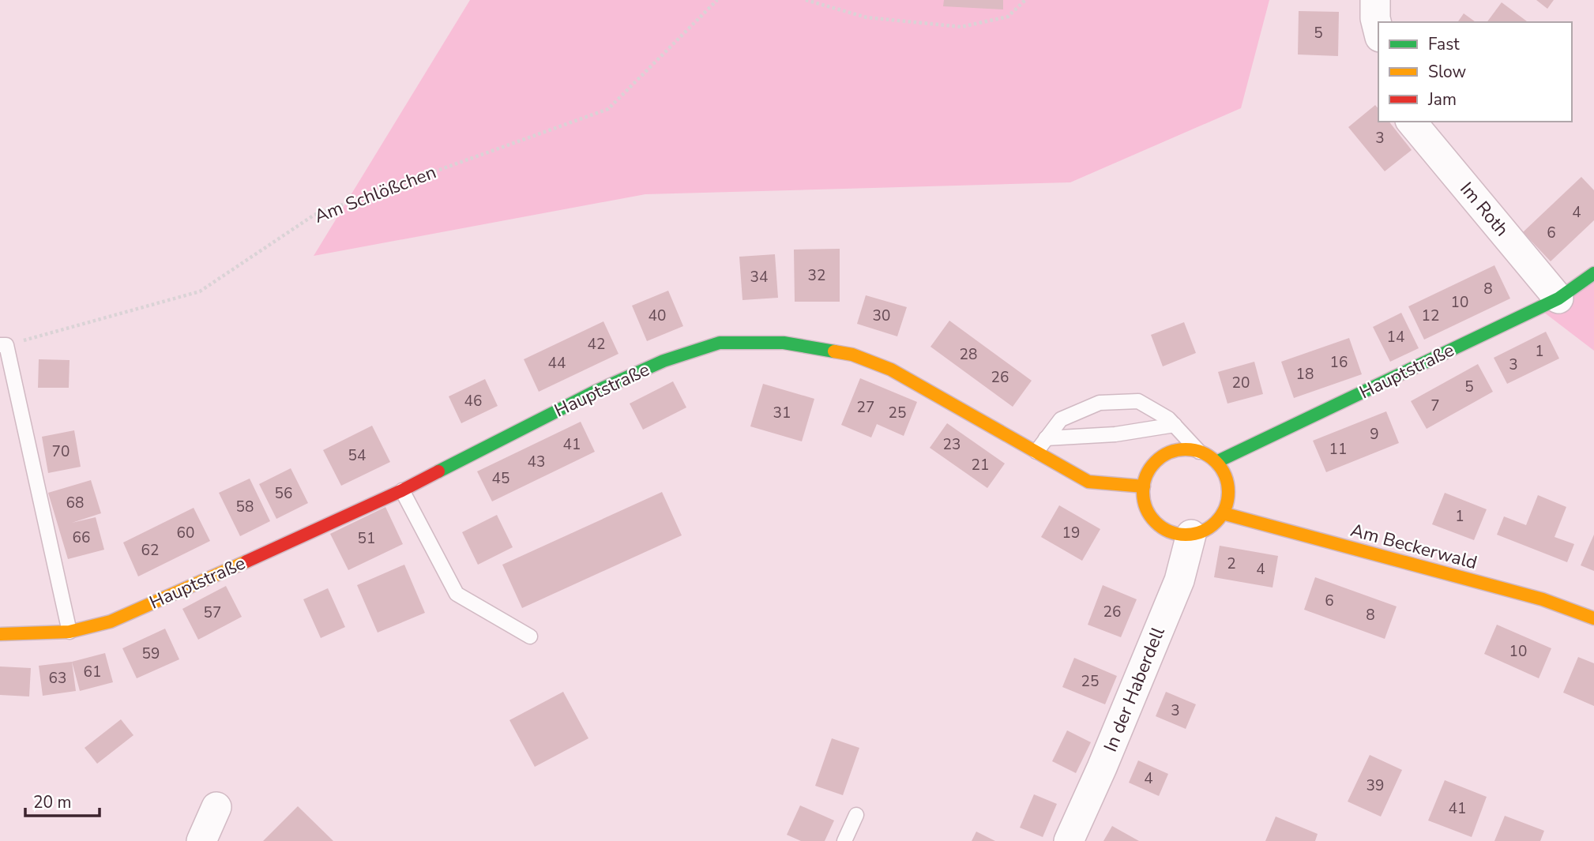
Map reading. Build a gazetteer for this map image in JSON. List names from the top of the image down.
{
  "streets": {
    "street": [
      "Im Roth",
      "Hauptstraße",
      "Am Beckerwald",
      "In der Haberdell"
    ],
    "path": ["Am Schlößchen"]
  },
  "crossings": [
    ["Im Roth", "Hauptstraße"],
    ["Hauptstraße", "Am Beckerwald"],
    ["Hauptstraße", "In der Haberdell"],
    ["Am Beckerwald", "In der Haberdell"]
  ],
  "house_numbers": [
    "5",
    "3",
    "4",
    "6",
    "32",
    "34",
    "8",
    "10",
    "40",
    "30",
    "12",
    "14",
    "42",
    "1",
    "28",
    "16",
    "44",
    "3",
    "18",
    "26",
    "20",
    "5",
    "46",
    "7",
    "27",
    "31",
    "25",
    "9",
    "41",
    "23",
    "11",
    "70",
    "54",
    "43",
    "21",
    "45",
    "56",
    "68",
    "58",
    "1",
    "60",
    "19",
    "66",
    "51",
    "62",
    "2",
    "4",
    "6",
    "26",
    "57",
    "8",
    "10",
    "59",
    "61",
    "63",
    "25",
    "3",
    "4",
    "39",
    "41"
  ],
  "legend": ["Fast", "Slow", "Jam"],
  "scale_bar": "20 m"
}
